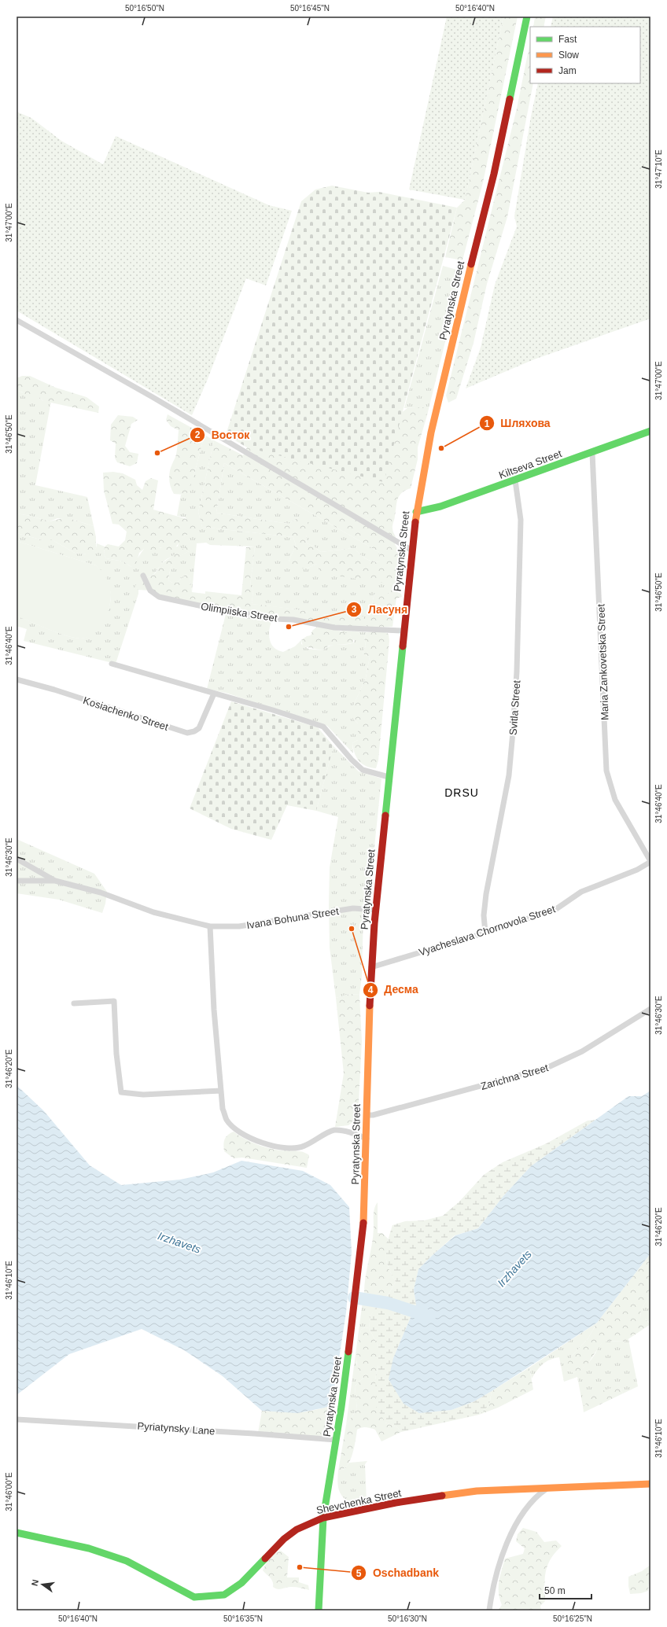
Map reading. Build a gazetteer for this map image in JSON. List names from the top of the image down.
{
  "streets": {
    "street": [
      "Pyratynska Street",
      "Kiltseva Street",
      "Olimpiiska Street",
      "Maria Zankovetska Street",
      "Svitla Street",
      "Kosiachenko Street",
      "Ivana Bohuna Street",
      "Vyacheslava Chornovola Street",
      "Zarichna Street",
      "Pyriatynsky Lane",
      "Shevchenka Street"
    ]
  },
  "crossings": [
    ["Pyratynska Street", "Kiltseva Street"],
    ["Pyratynska Street", "Olimpiiska Street"],
    ["Pyratynska Street", "Ivana Bohuna Street"],
    ["Pyratynska Street", "Vyacheslava Chornovola Street"],
    ["Pyratynska Street", "Zarichna Street"],
    ["Pyratynska Street", "Pyriatynsky Lane"],
    ["Pyratynska Street", "Shevchenka Street"],
    ["Kiltseva Street", "Maria Zankovetska Street"],
    ["Kiltseva Street", "Svitla Street"],
    ["Maria Zankovetska Street", "Vyacheslava Chornovola Street"],
    ["Svitla Street", "Vyacheslava Chornovola Street"]
  ],
  "districts": ["DRSU"],
  "water": ["Irzhavets"],
  "places": [
    "Шляхова",
    "Восток",
    "Ласуня",
    "Десма",
    "Oschadbank"
  ],
  "legend": ["Fast", "Slow", "Jam"],
  "scale_bar": "50 m",
  "north": "left",
  "coordinates": [
    "50°16'50\"N",
    "50°16'45\"N",
    "50°16'40\"N",
    "31°47'10\"E",
    "31°47'00\"E",
    "31°46'50\"E",
    "31°46'40\"E",
    "31°46'30\"E",
    "31°46'20\"E",
    "31°46'10\"E",
    "31°46'00\"E",
    "50°16'35\"N",
    "50°16'30\"N",
    "50°16'25\"N"
  ]
}
